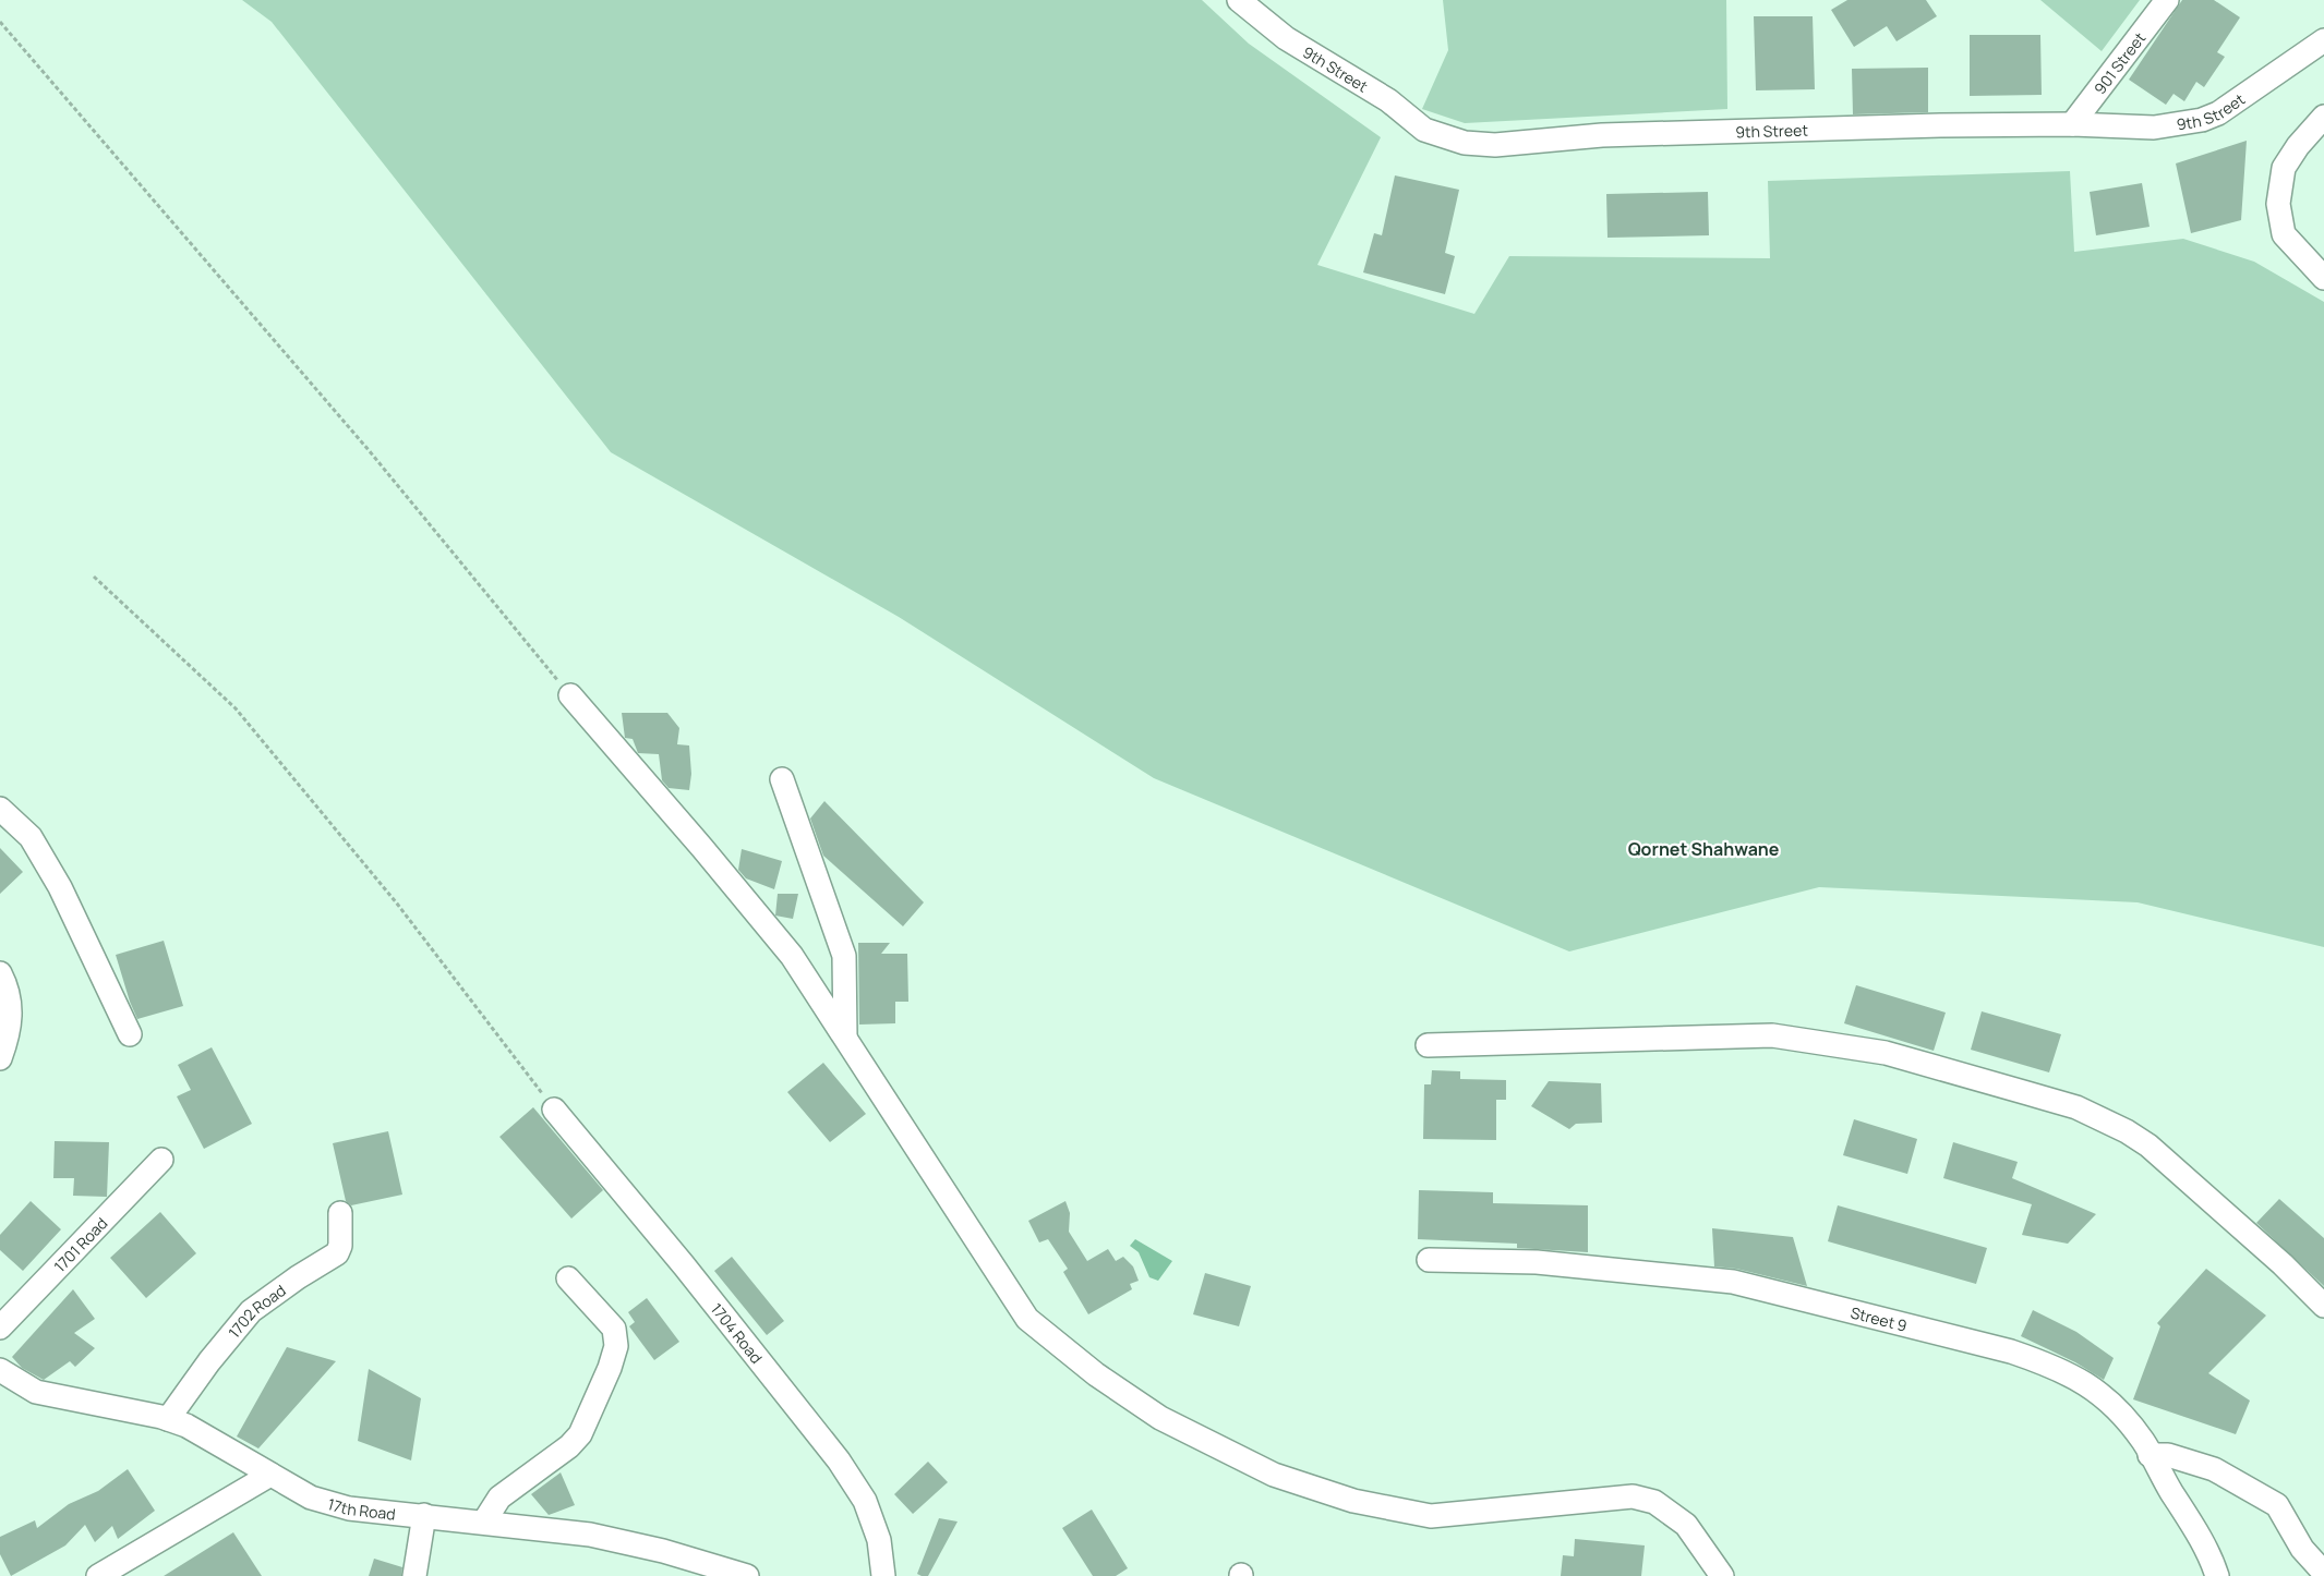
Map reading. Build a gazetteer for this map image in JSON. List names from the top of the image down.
{
  "streets": {
    "street": [
      "901 Street",
      "9th Street",
      "1701 Road",
      "1702 Road",
      "Street 9",
      "1704 Road",
      "17th Road"
    ]
  },
  "crossings": [
    ["901 Street", "9th Street"],
    ["1702 Road", "17th Road"]
  ],
  "districts": ["Qornet Shahwane"]
}
